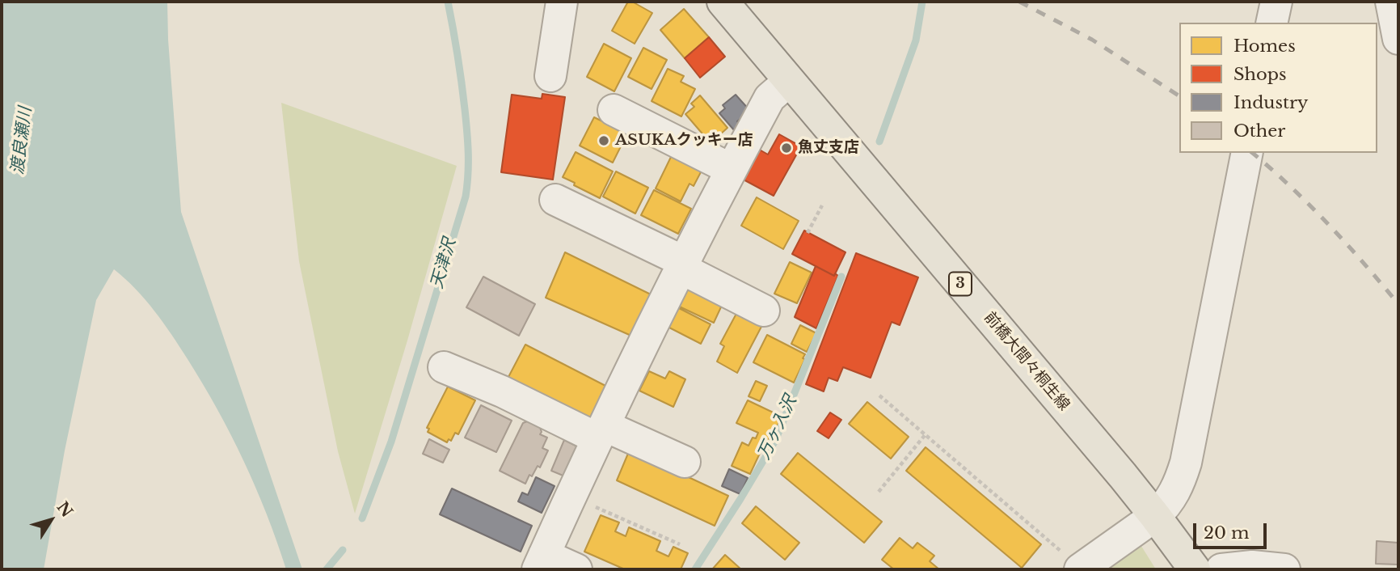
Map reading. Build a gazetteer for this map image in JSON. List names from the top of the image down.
{
  "streets": {
    "main road": ["3", "前橋大間々桐生線"]
  },
  "water": ["渡良瀬川", "天津沢", "万ヶ入沢"],
  "places": ["ASUKAクッキー店", "魚丈支店"],
  "legend": [
    "Homes",
    "Shops",
    "Industry",
    "Other"
  ],
  "scale_bar": "20 m",
  "north": "top right"
}
